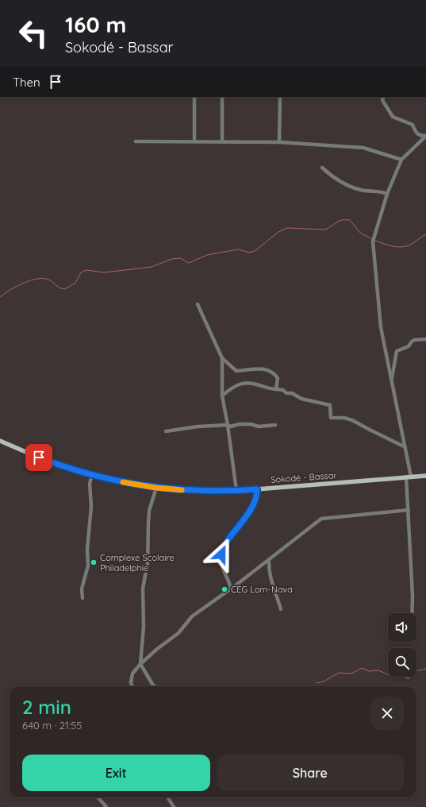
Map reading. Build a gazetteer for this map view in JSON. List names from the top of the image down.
{
  "streets": {
    "main road": ["Sokodé - Bassar"]
  },
  "places": ["Complexe Scolaire Philadelphie", "CEG Lom-Nava"],
  "page": {
    "turn": ["160 m", "Sokodé - Bassar"],
    "then": "Then",
    "heading": ["2 min", "640 m · 21:55"],
    "buttons": ["Exit", "Share"]
  }
}
